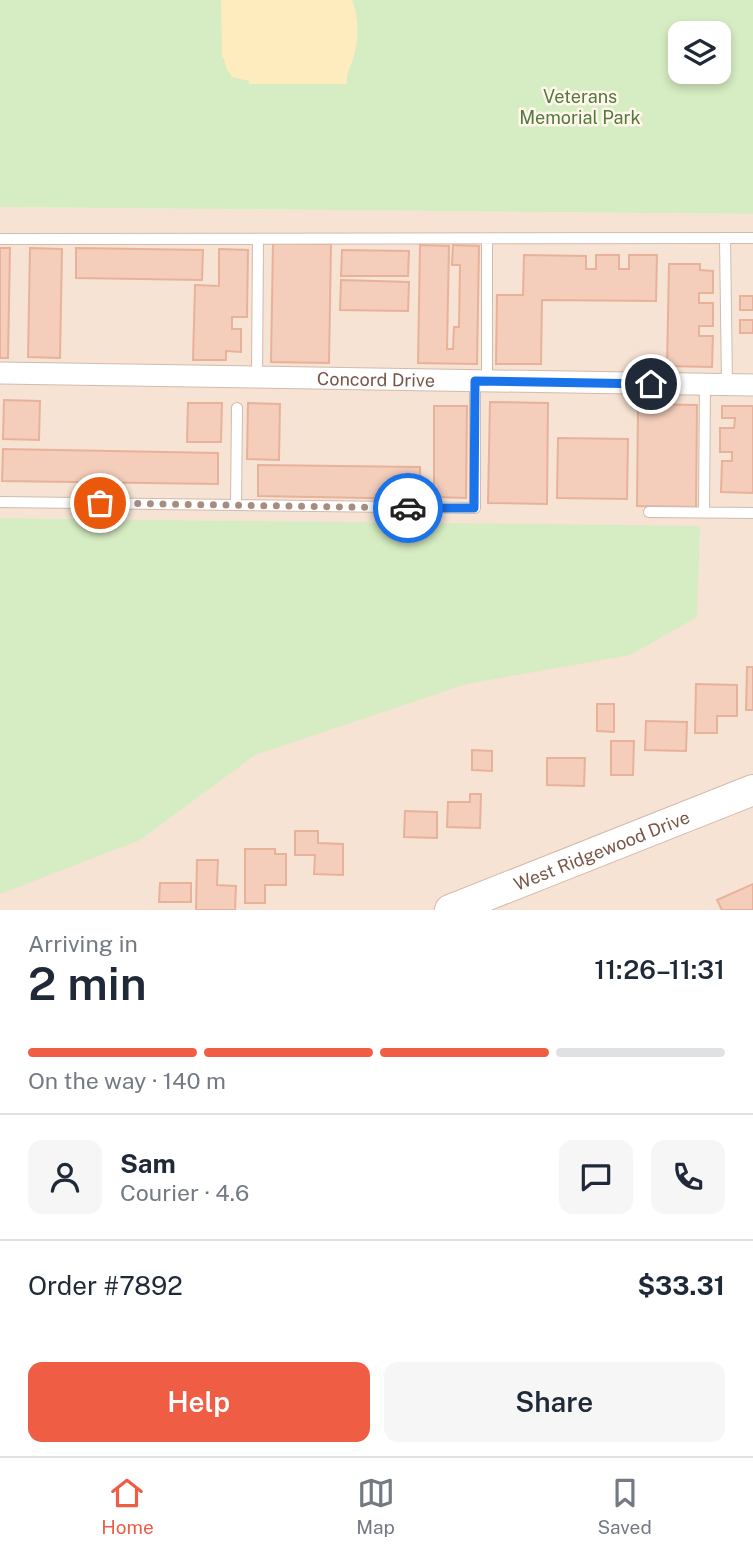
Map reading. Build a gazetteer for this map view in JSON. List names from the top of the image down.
{
  "streets": {
    "main road": ["West Ridgewood Drive"],
    "street": ["Concord Drive"]
  },
  "parks": ["Veterans Memorial Park"],
  "page": {
    "heading": ["2 min", "Arriving in", "11:26–11:31"],
    "panel": [
      "Sam",
      "Courier · 4.6",
      "Order #7892",
      "$33.31"
    ],
    "bar": "On the way · 140 m",
    "buttons": ["Help", "Share"],
    "tabs": ["Home", "Map", "Saved"]
  }
}
